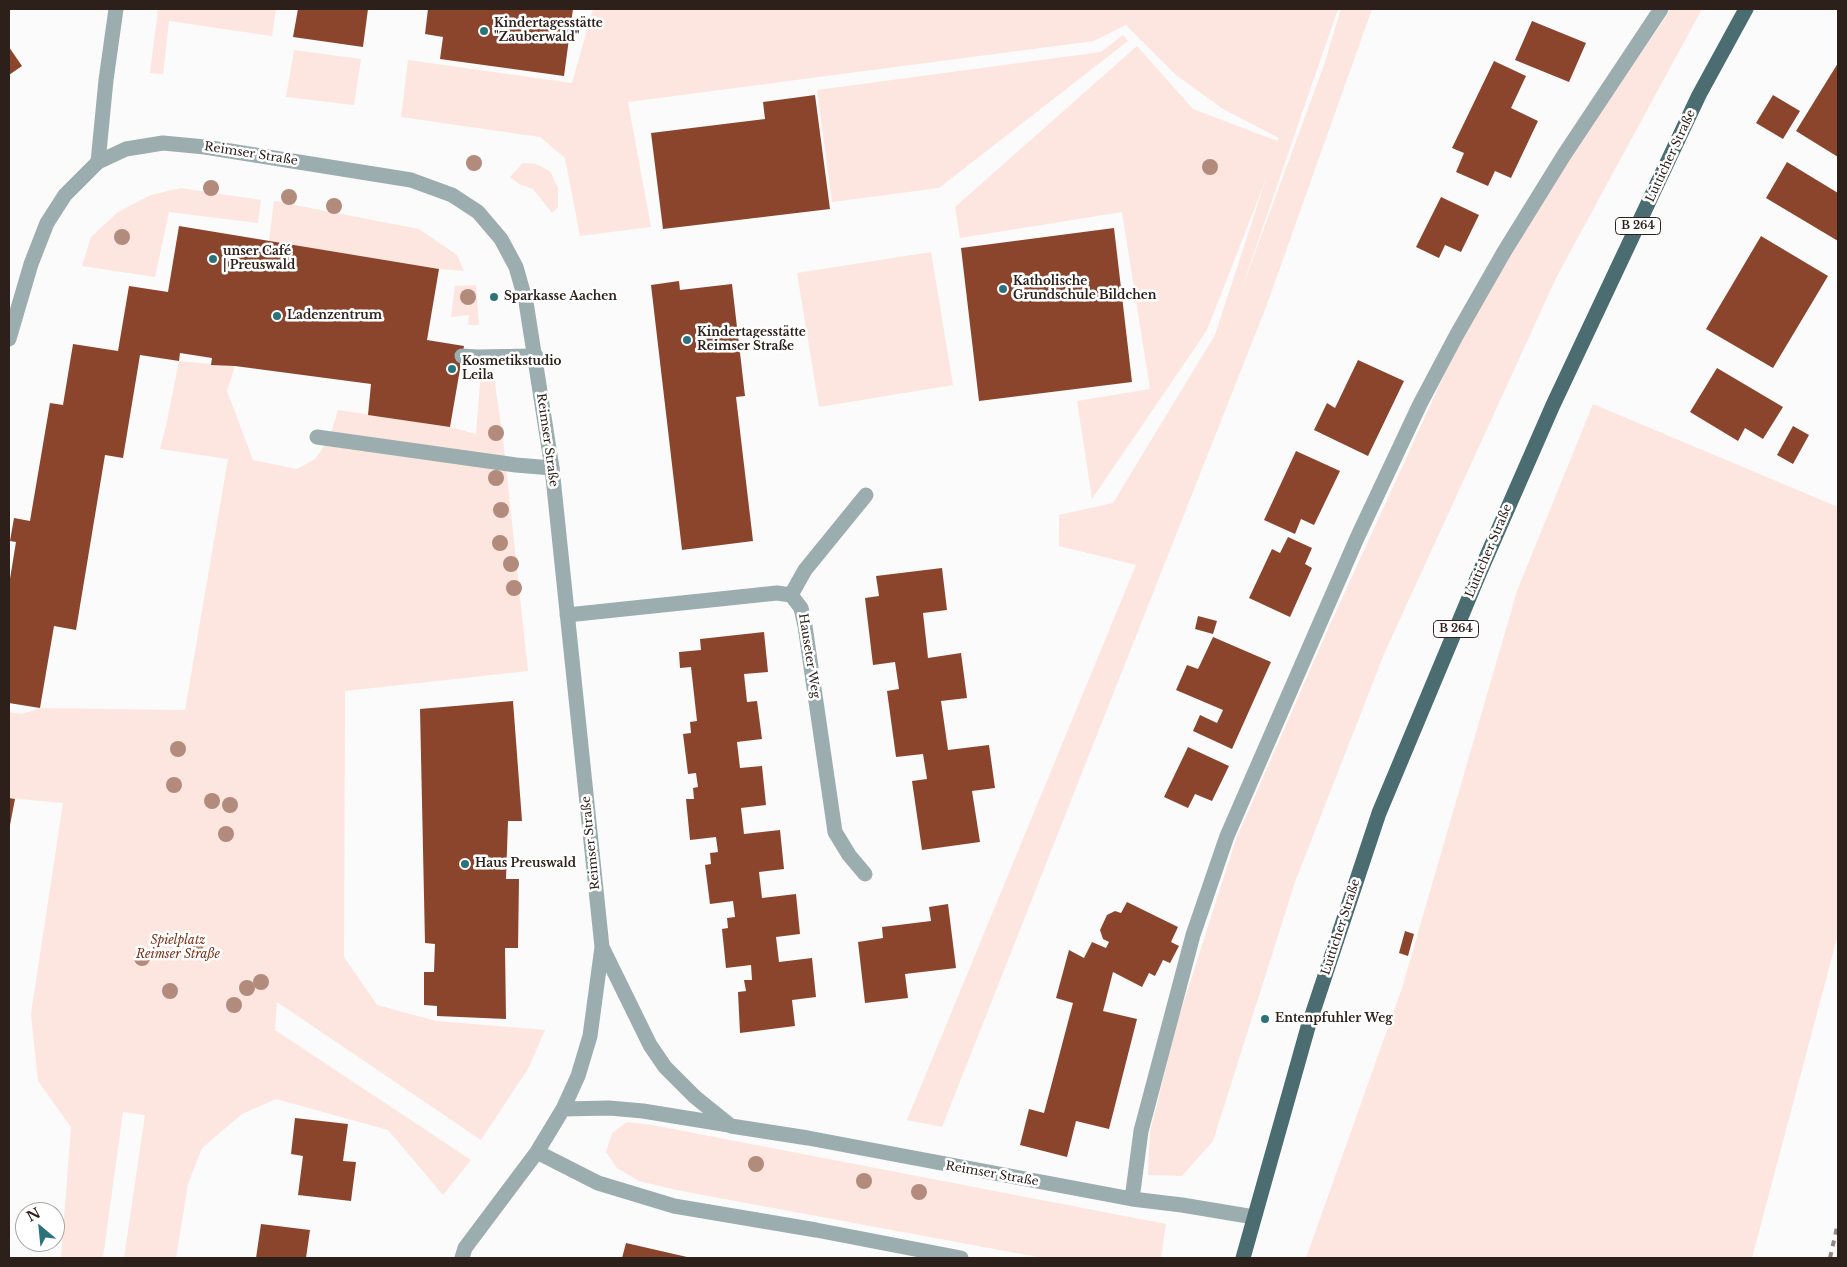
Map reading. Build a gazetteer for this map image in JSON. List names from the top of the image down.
{
  "streets": {
    "main road": ["Lütticher Straße", "B 264"],
    "street": ["Reimser Straße", "Hauseter Weg"]
  },
  "crossings": [
    ["Reimser Straße", "Lütticher Straße"]
  ],
  "parks": ["Spielplatz Reimser Straße"],
  "places": [
    "Kindertagesstätte \"Zauberwald\"",
    "unser Café | Preuswald",
    "Katholische Grundschule Bildchen",
    "Sparkasse Aachen",
    "Ladenzentrum",
    "Kindertagesstätte Reimser Straße",
    "Kosmetikstudio Leila",
    "Haus Preuswald",
    "Entenpfuhler Weg"
  ],
  "north": "top left"
}
